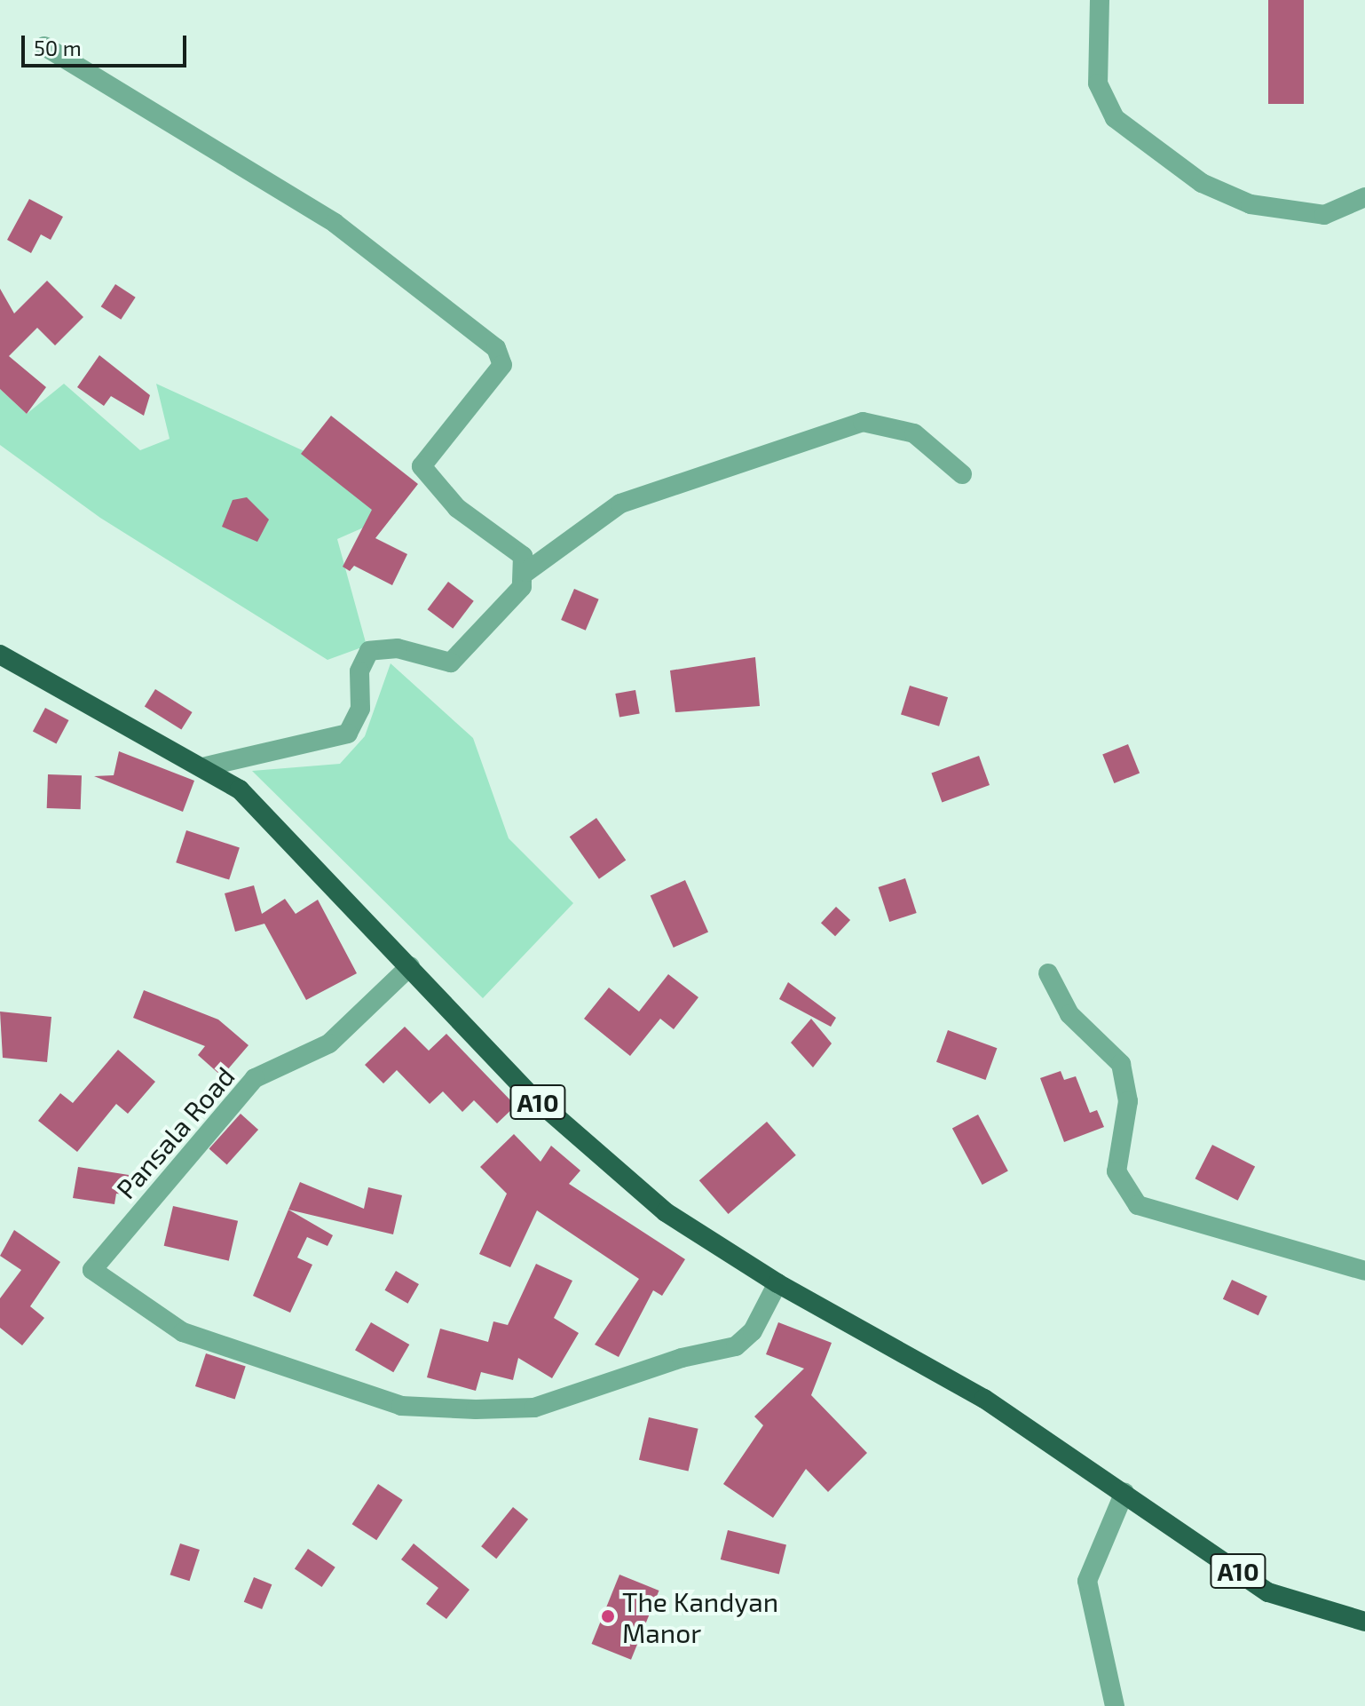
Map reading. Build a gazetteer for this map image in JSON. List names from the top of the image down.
{
  "streets": {
    "highway": ["A10"],
    "street": ["Pansala Road"]
  },
  "crossings": [
    ["A10", "Pansala Road"]
  ],
  "places": ["The Kandyan Manor"],
  "scale_bar": "50 m"
}
